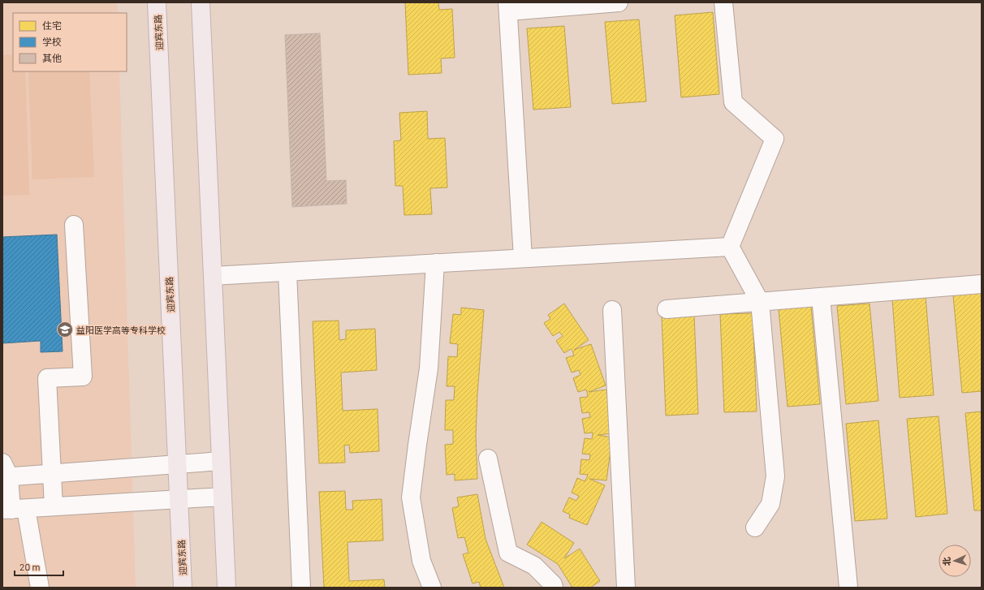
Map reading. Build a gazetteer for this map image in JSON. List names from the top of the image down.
{
  "streets": {
    "highway": ["迎宾东路"]
  },
  "places": {
    "school or university": ["益阳医学高等专科学校"]
  },
  "legend": ["住宅", "学校", "其他"],
  "scale_bar": "20 m",
  "north": "left"
}
